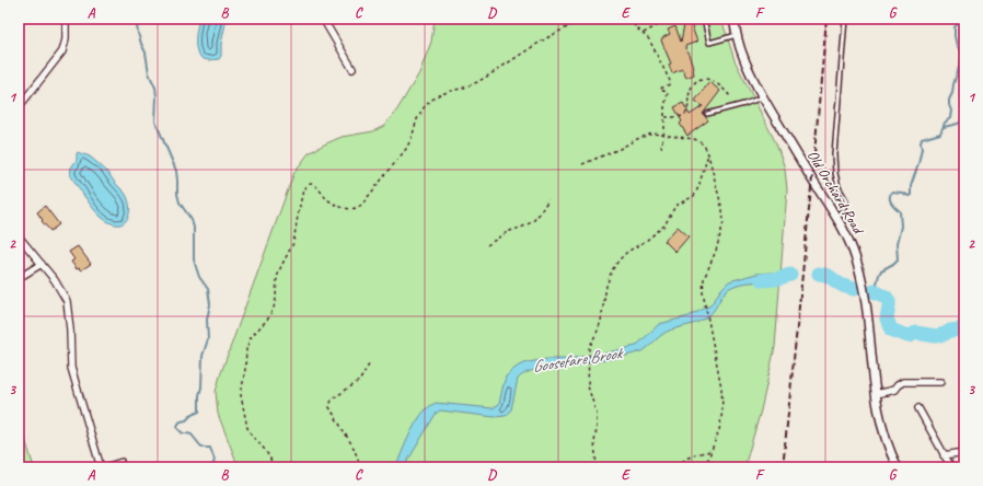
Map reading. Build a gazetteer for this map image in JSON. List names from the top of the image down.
{
  "streets": {
    "street": ["Old Orchard Road"]
  },
  "water": ["Goosefare Brook"],
  "grid": {
    "columns": [
      "A",
      "B",
      "C",
      "D",
      "E",
      "F",
      "G"
    ],
    "rows": ["1", "2", "3"]
  }
}
